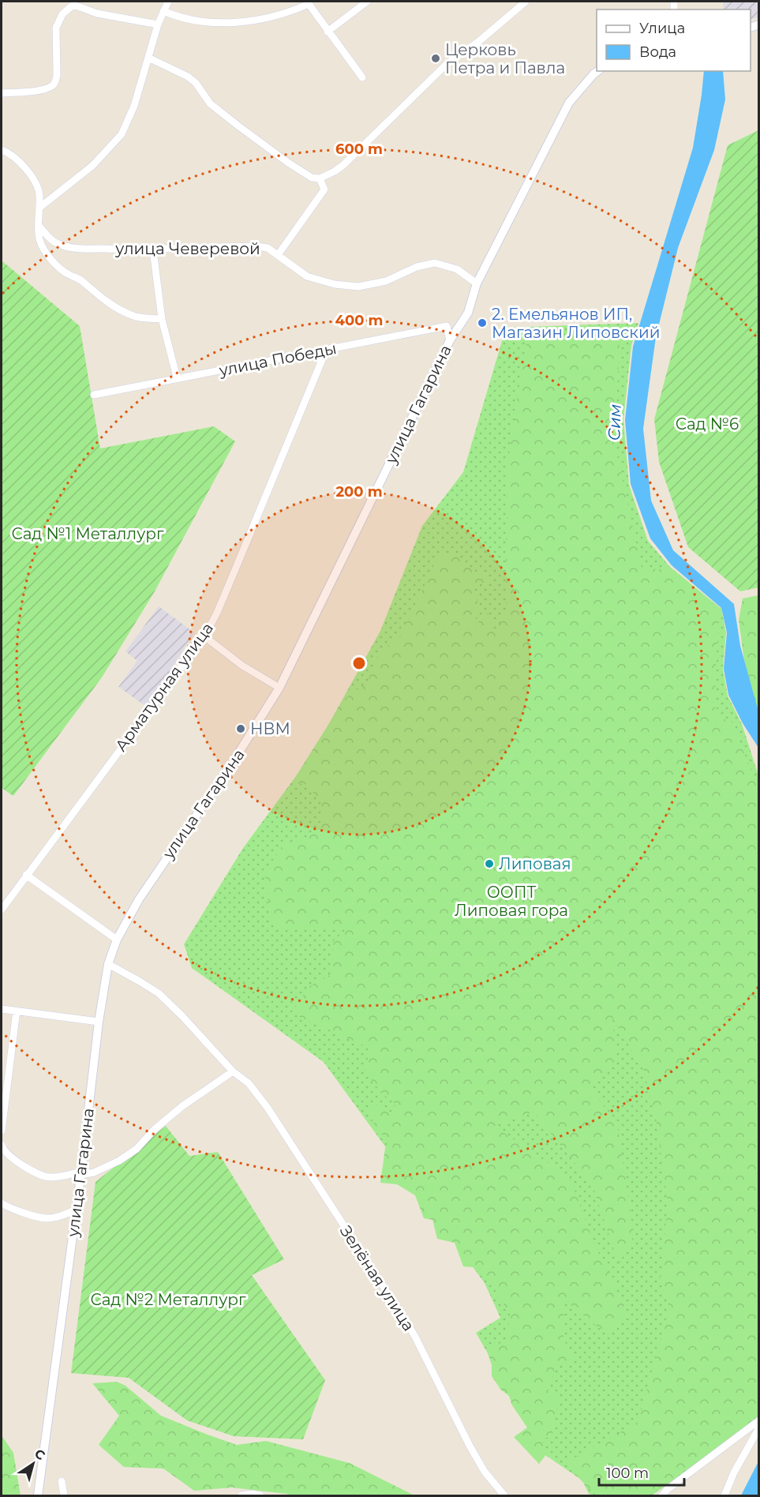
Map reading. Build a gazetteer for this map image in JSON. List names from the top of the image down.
{
  "streets": {
    "street": [
      "улица Чеверевой",
      "улица Победы",
      "улица Гагарина",
      "Арматурная улица",
      "Зелёная улица"
    ]
  },
  "crossings": [
    ["улица Чеверевой", "улица Гагарина"],
    ["улица Победы", "улица Гагарина"],
    ["улица Победы", "Арматурная улица"],
    ["улица Гагарина", "Зелёная улица"]
  ],
  "water": ["Сим"],
  "parks": [
    "Сад №6",
    "Сад №1 Металлург",
    "ООПТ Липовая гора",
    "Сад №2 Металлург"
  ],
  "places": [
    "Церковь Петра и Павла",
    "2. Емельянов ИП, Магазин Липовский",
    "НВМ",
    "Липовая"
  ],
  "legend": ["Улица", "Вода"],
  "scale_bar": "100 m",
  "north": "top right",
  "rings": ["600 m", "400 m", "200 m"]
}
